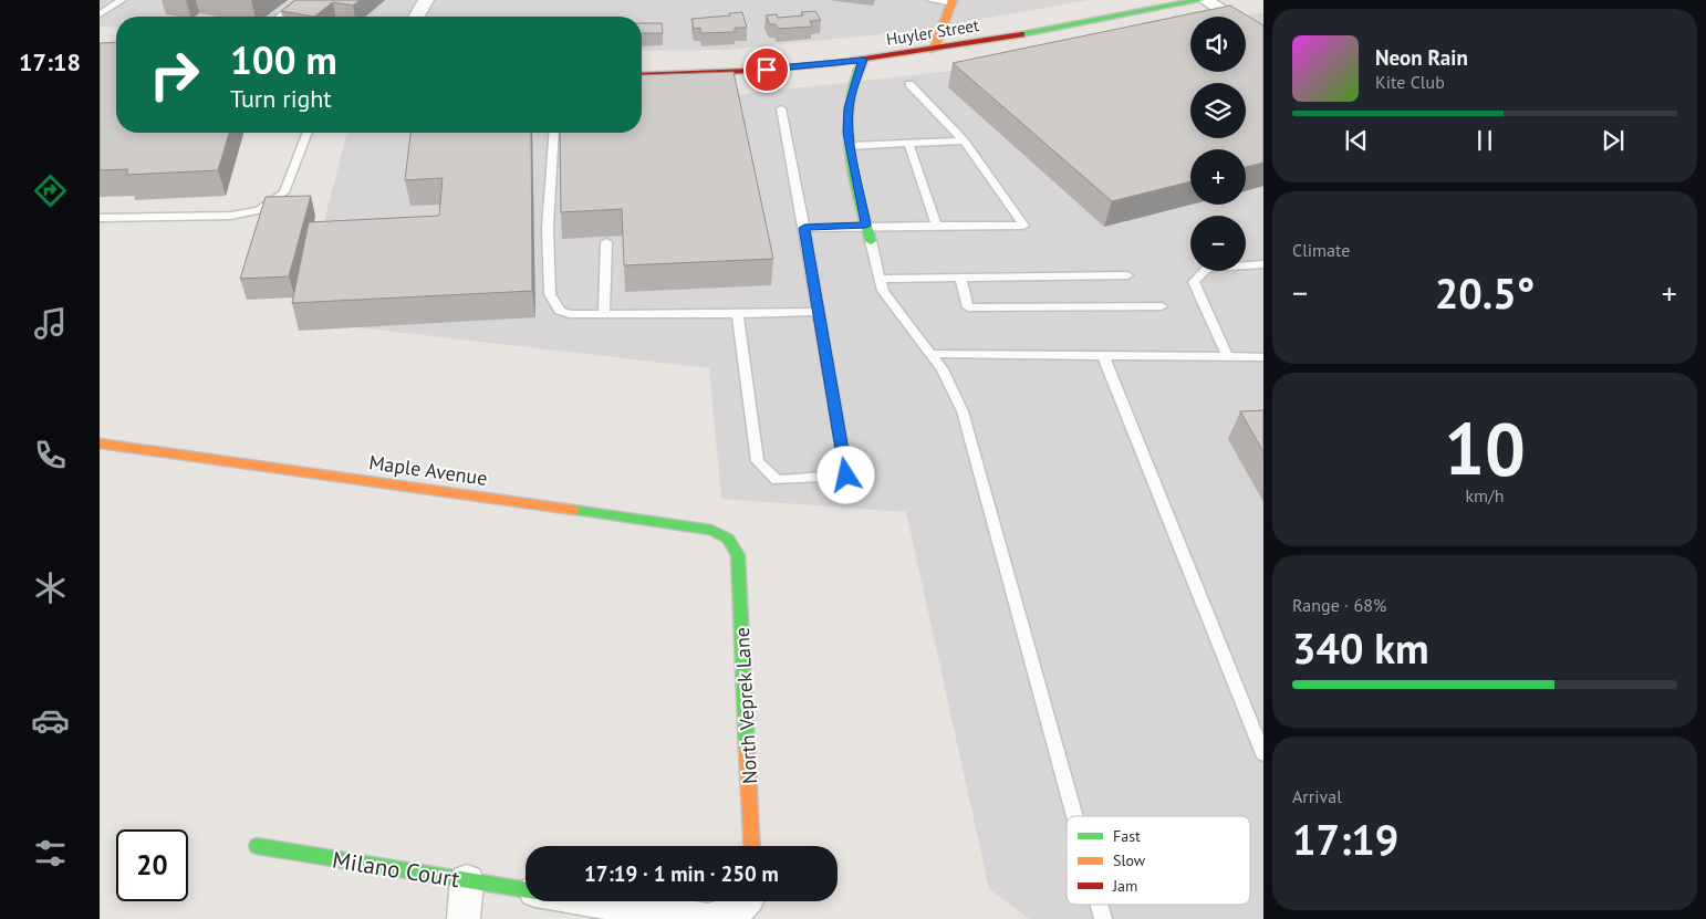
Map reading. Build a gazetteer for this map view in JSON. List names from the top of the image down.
{
  "streets": {
    "street": [
      "Huyler Street",
      "Maple Avenue",
      "North Veprek Lane",
      "Milano Court"
    ]
  },
  "crossings": [
    ["Maple Avenue", "North Veprek Lane"]
  ],
  "legend": ["Fast", "Slow", "Jam"],
  "page": {
    "tabs": "17:18",
    "map_buttons": ["+", "−"],
    "turn": ["100 m", "Turn right"],
    "song": ["Neon Rain", "Kite Club"],
    "tile": [
      "Climate",
      ["10", "km/h"],
      ["Range · 68%", "340 km"],
      ["Arrival", "17:19"]
    ],
    "heat": ["−", "20.5°", "+"],
    "limit": "20",
    "trip": "17:19 · 1 min · 250 m"
  }
}
